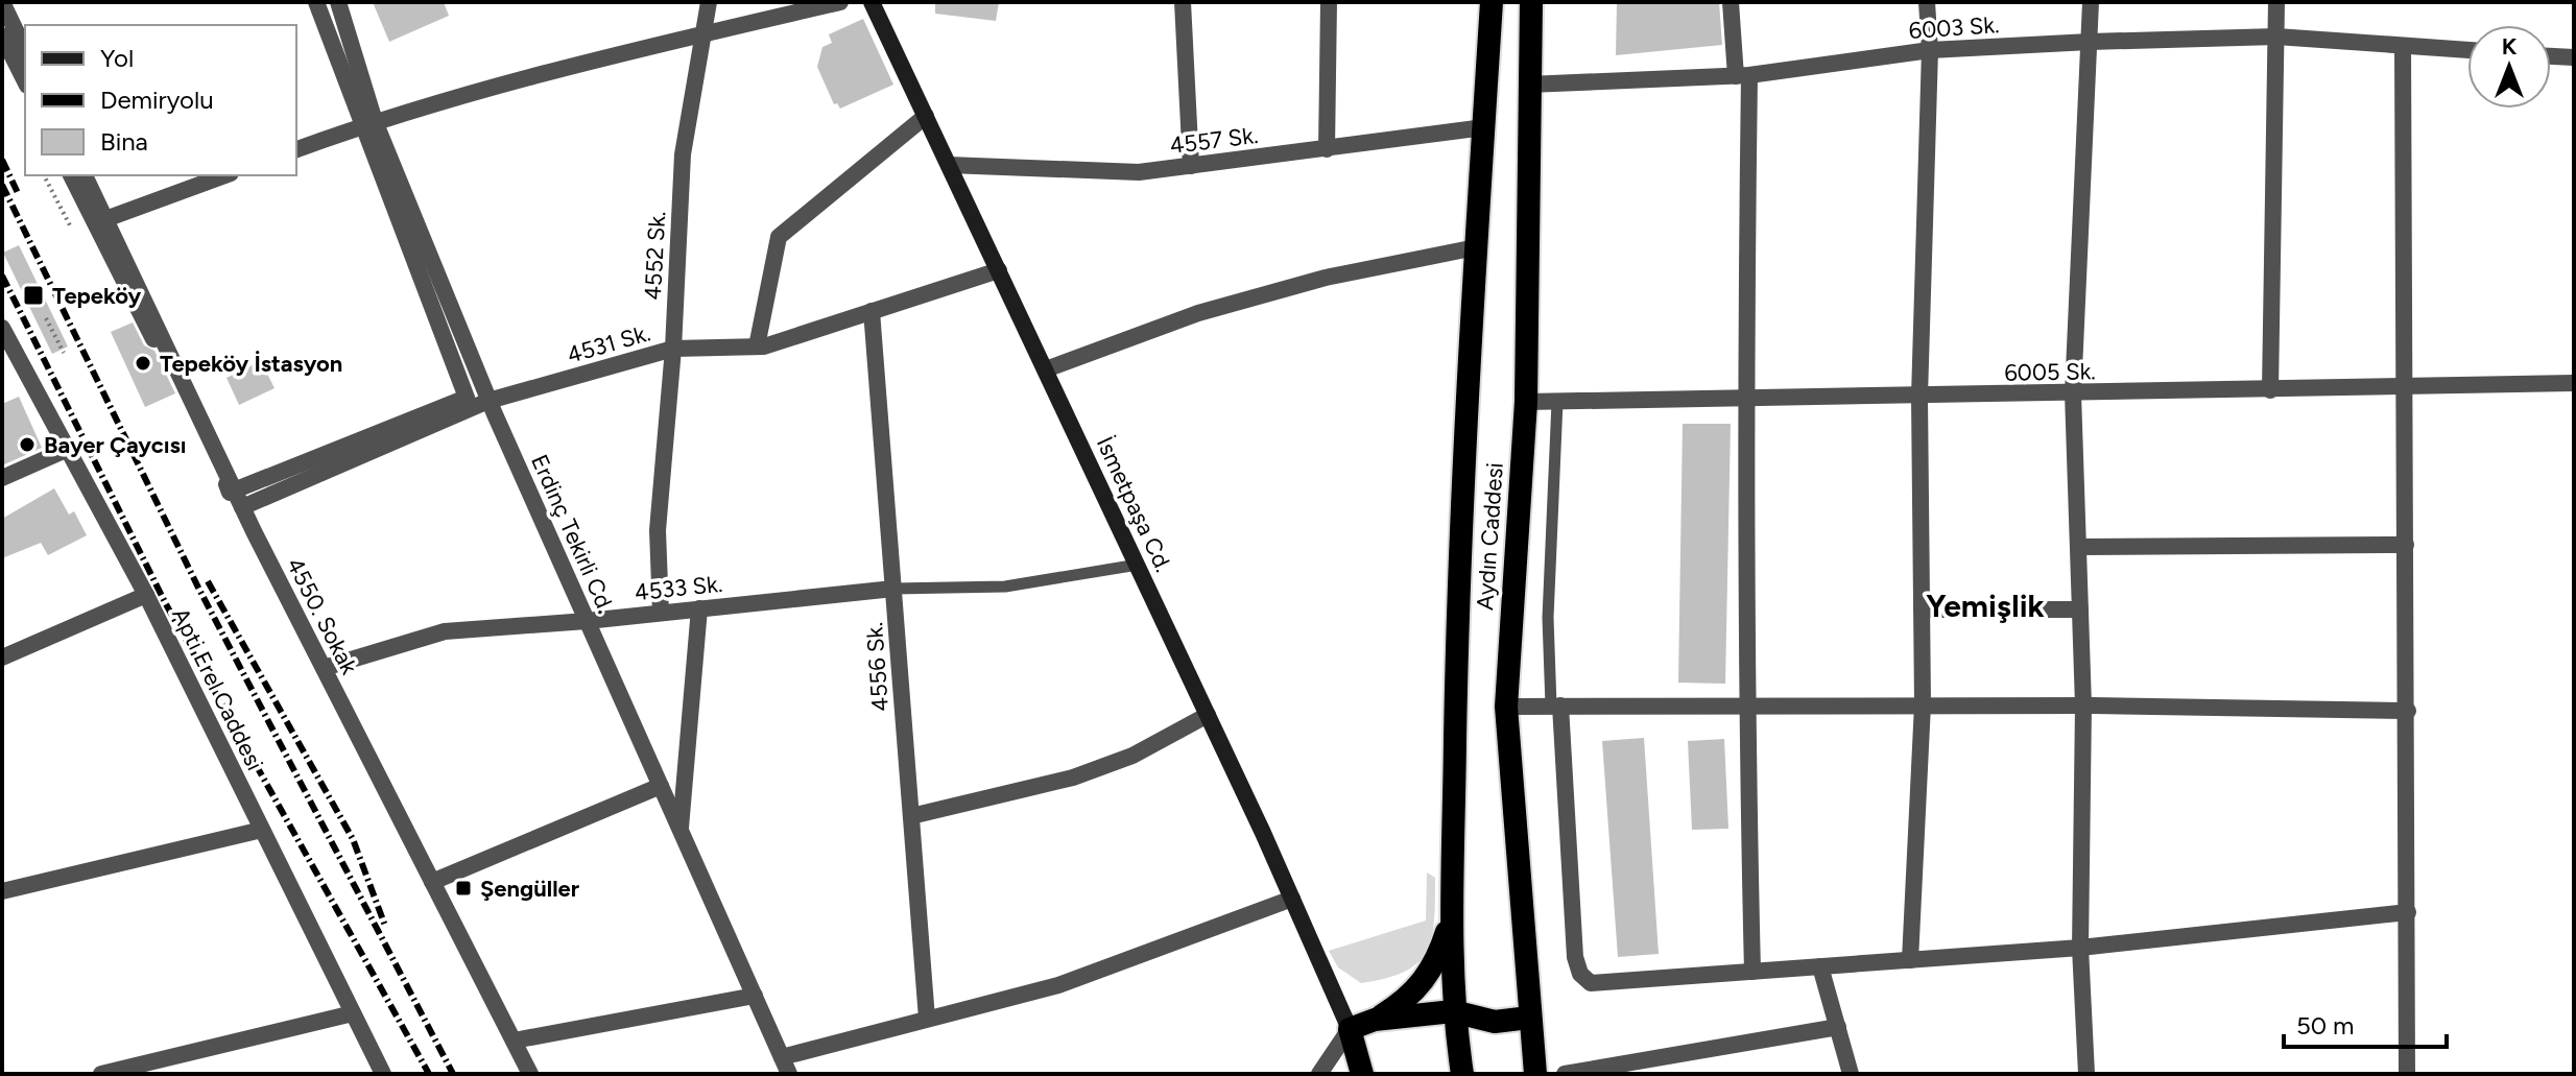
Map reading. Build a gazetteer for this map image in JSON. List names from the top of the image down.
{
  "streets": {
    "highway": ["Aydın Caddesi"],
    "main road": ["İsmetpaşa Cd."],
    "street": [
      "6003 Sk.",
      "4557 Sk.",
      "4552 Sk.",
      "4531 Sk.",
      "6005 Sk.",
      "Erdinç Tekirli Cd.",
      "4533 Sk.",
      "4550. Sokak",
      "4556 Sk.",
      "Apti Erel Caddesi"
    ]
  },
  "crossings": [
    ["6003 Sk.", "Aydın Caddesi"],
    ["4557 Sk.", "İsmetpaşa Cd."],
    ["4557 Sk.", "Aydın Caddesi"],
    ["4552 Sk.", "4531 Sk."],
    ["4552 Sk.", "4533 Sk."],
    ["4531 Sk.", "İsmetpaşa Cd."],
    ["4531 Sk.", "Erdinç Tekirli Cd."],
    ["4531 Sk.", "4550. Sokak"],
    ["4531 Sk.", "4556 Sk."],
    ["6005 Sk.", "Aydın Caddesi"],
    ["Erdinç Tekirli Cd.", "4533 Sk."],
    ["4533 Sk.", "4550. Sokak"],
    ["4533 Sk.", "4556 Sk."]
  ],
  "districts": ["Yemişlik"],
  "places": {
    "transit": ["Tepeköy", "Şengüller"],
    "other": ["Tepeköy İstasyon", "Bayer Çaycısı"]
  },
  "legend": ["Yol", "Demiryolu", "Bina"],
  "scale_bar": "50 m",
  "north": "top"
}
